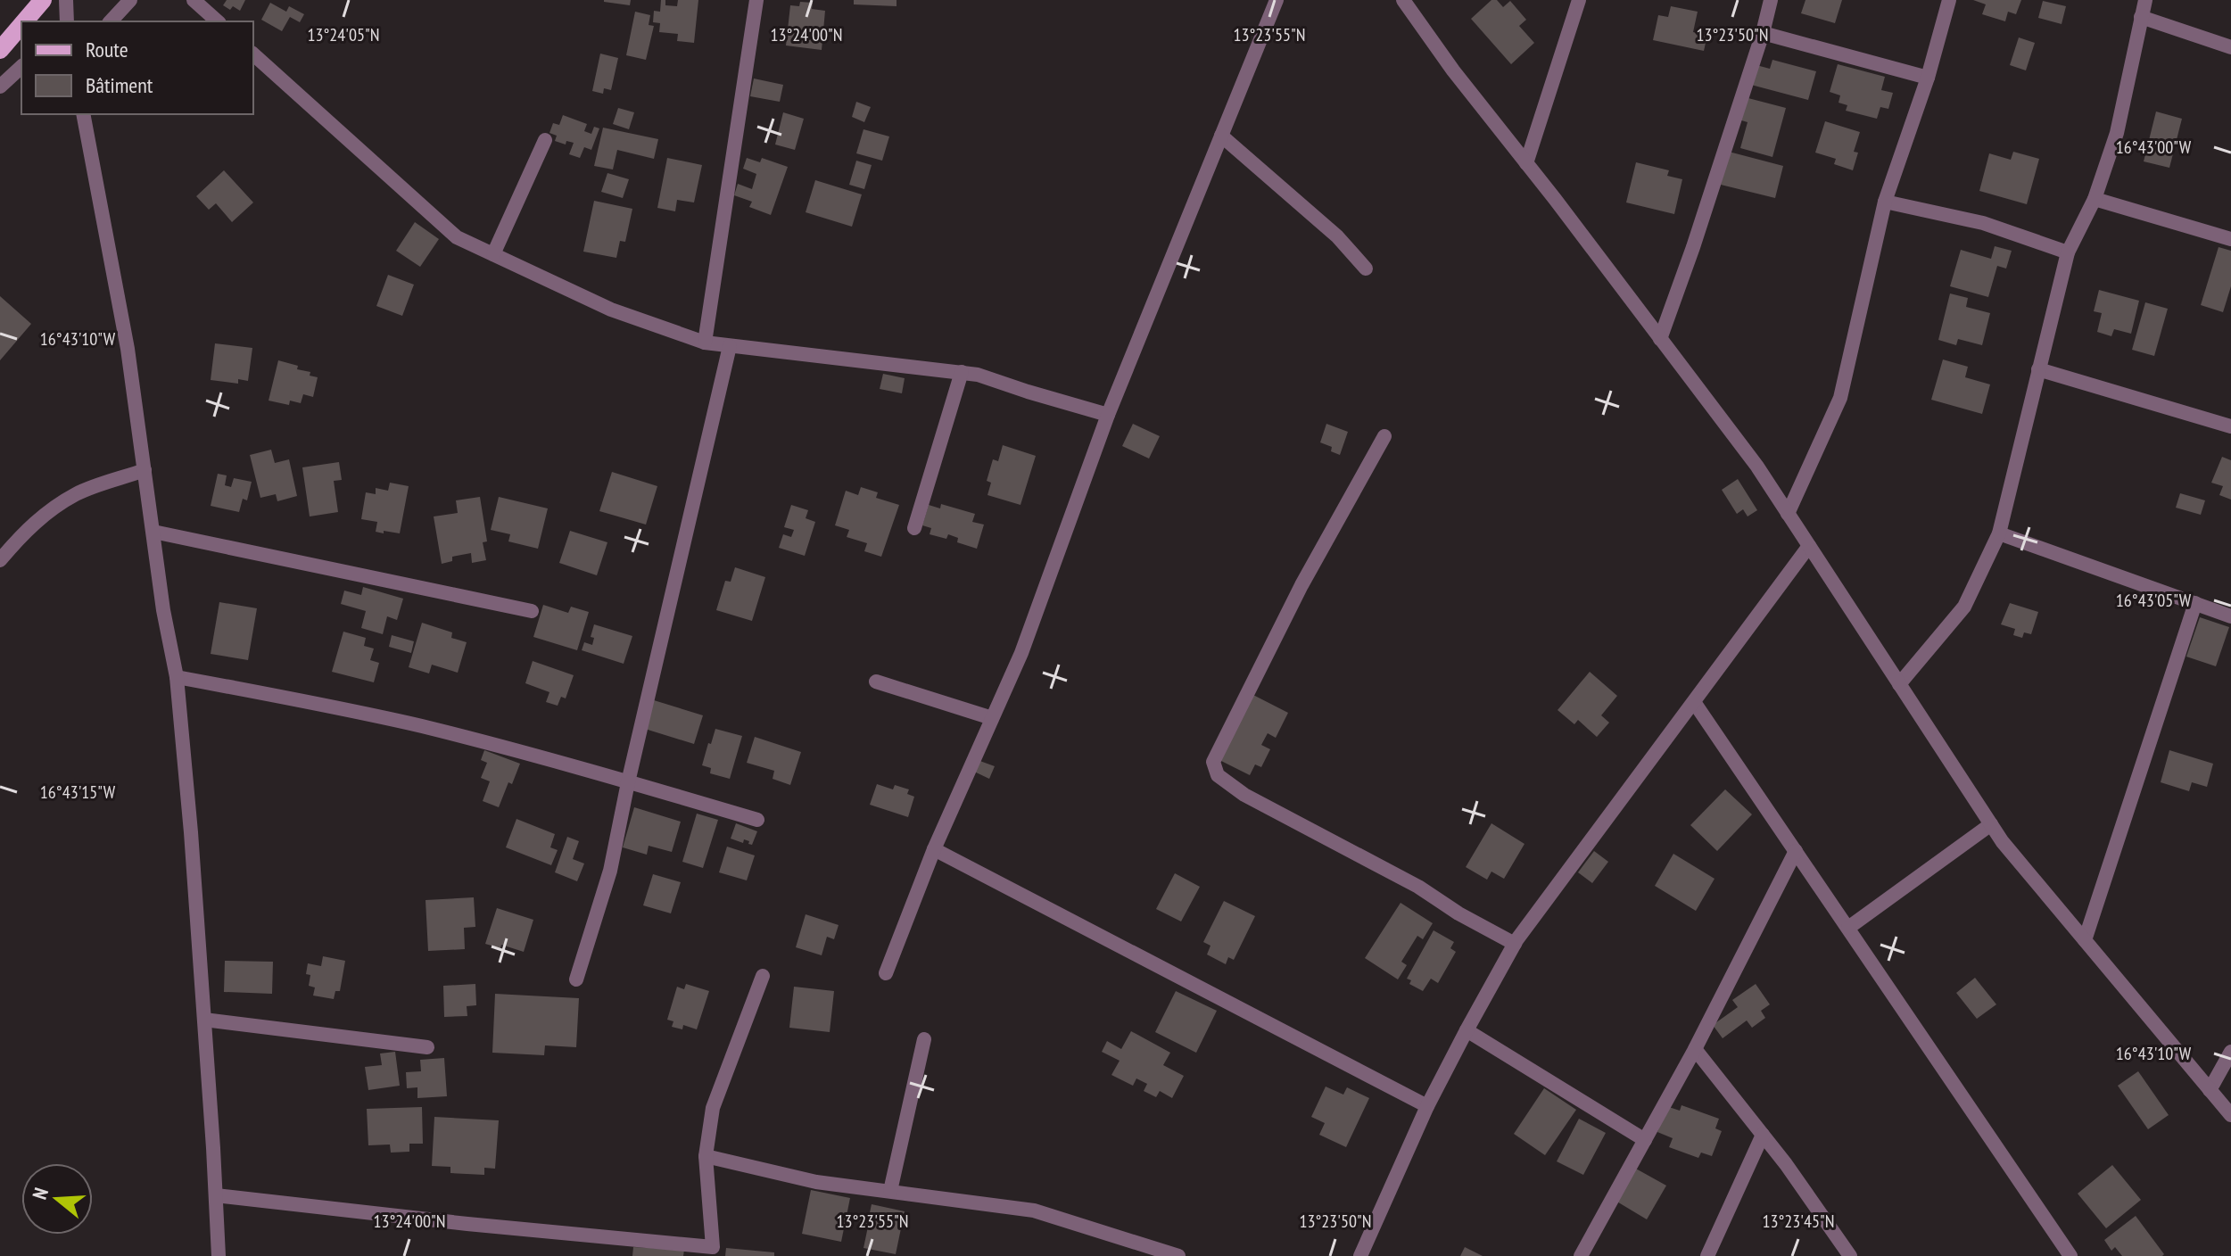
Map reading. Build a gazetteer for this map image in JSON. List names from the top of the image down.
{
  "legend": ["Route", "Bâtiment"],
  "north": "left",
  "coordinates": [
    "13°24'05\"N",
    "13°24'00\"N",
    "13°23'55\"N",
    "13°23'50\"N",
    "16°43'00\"W",
    "16°43'10\"W",
    "16°43'05\"W",
    "16°43'15\"W",
    "13°23'45\"N"
  ]
}
